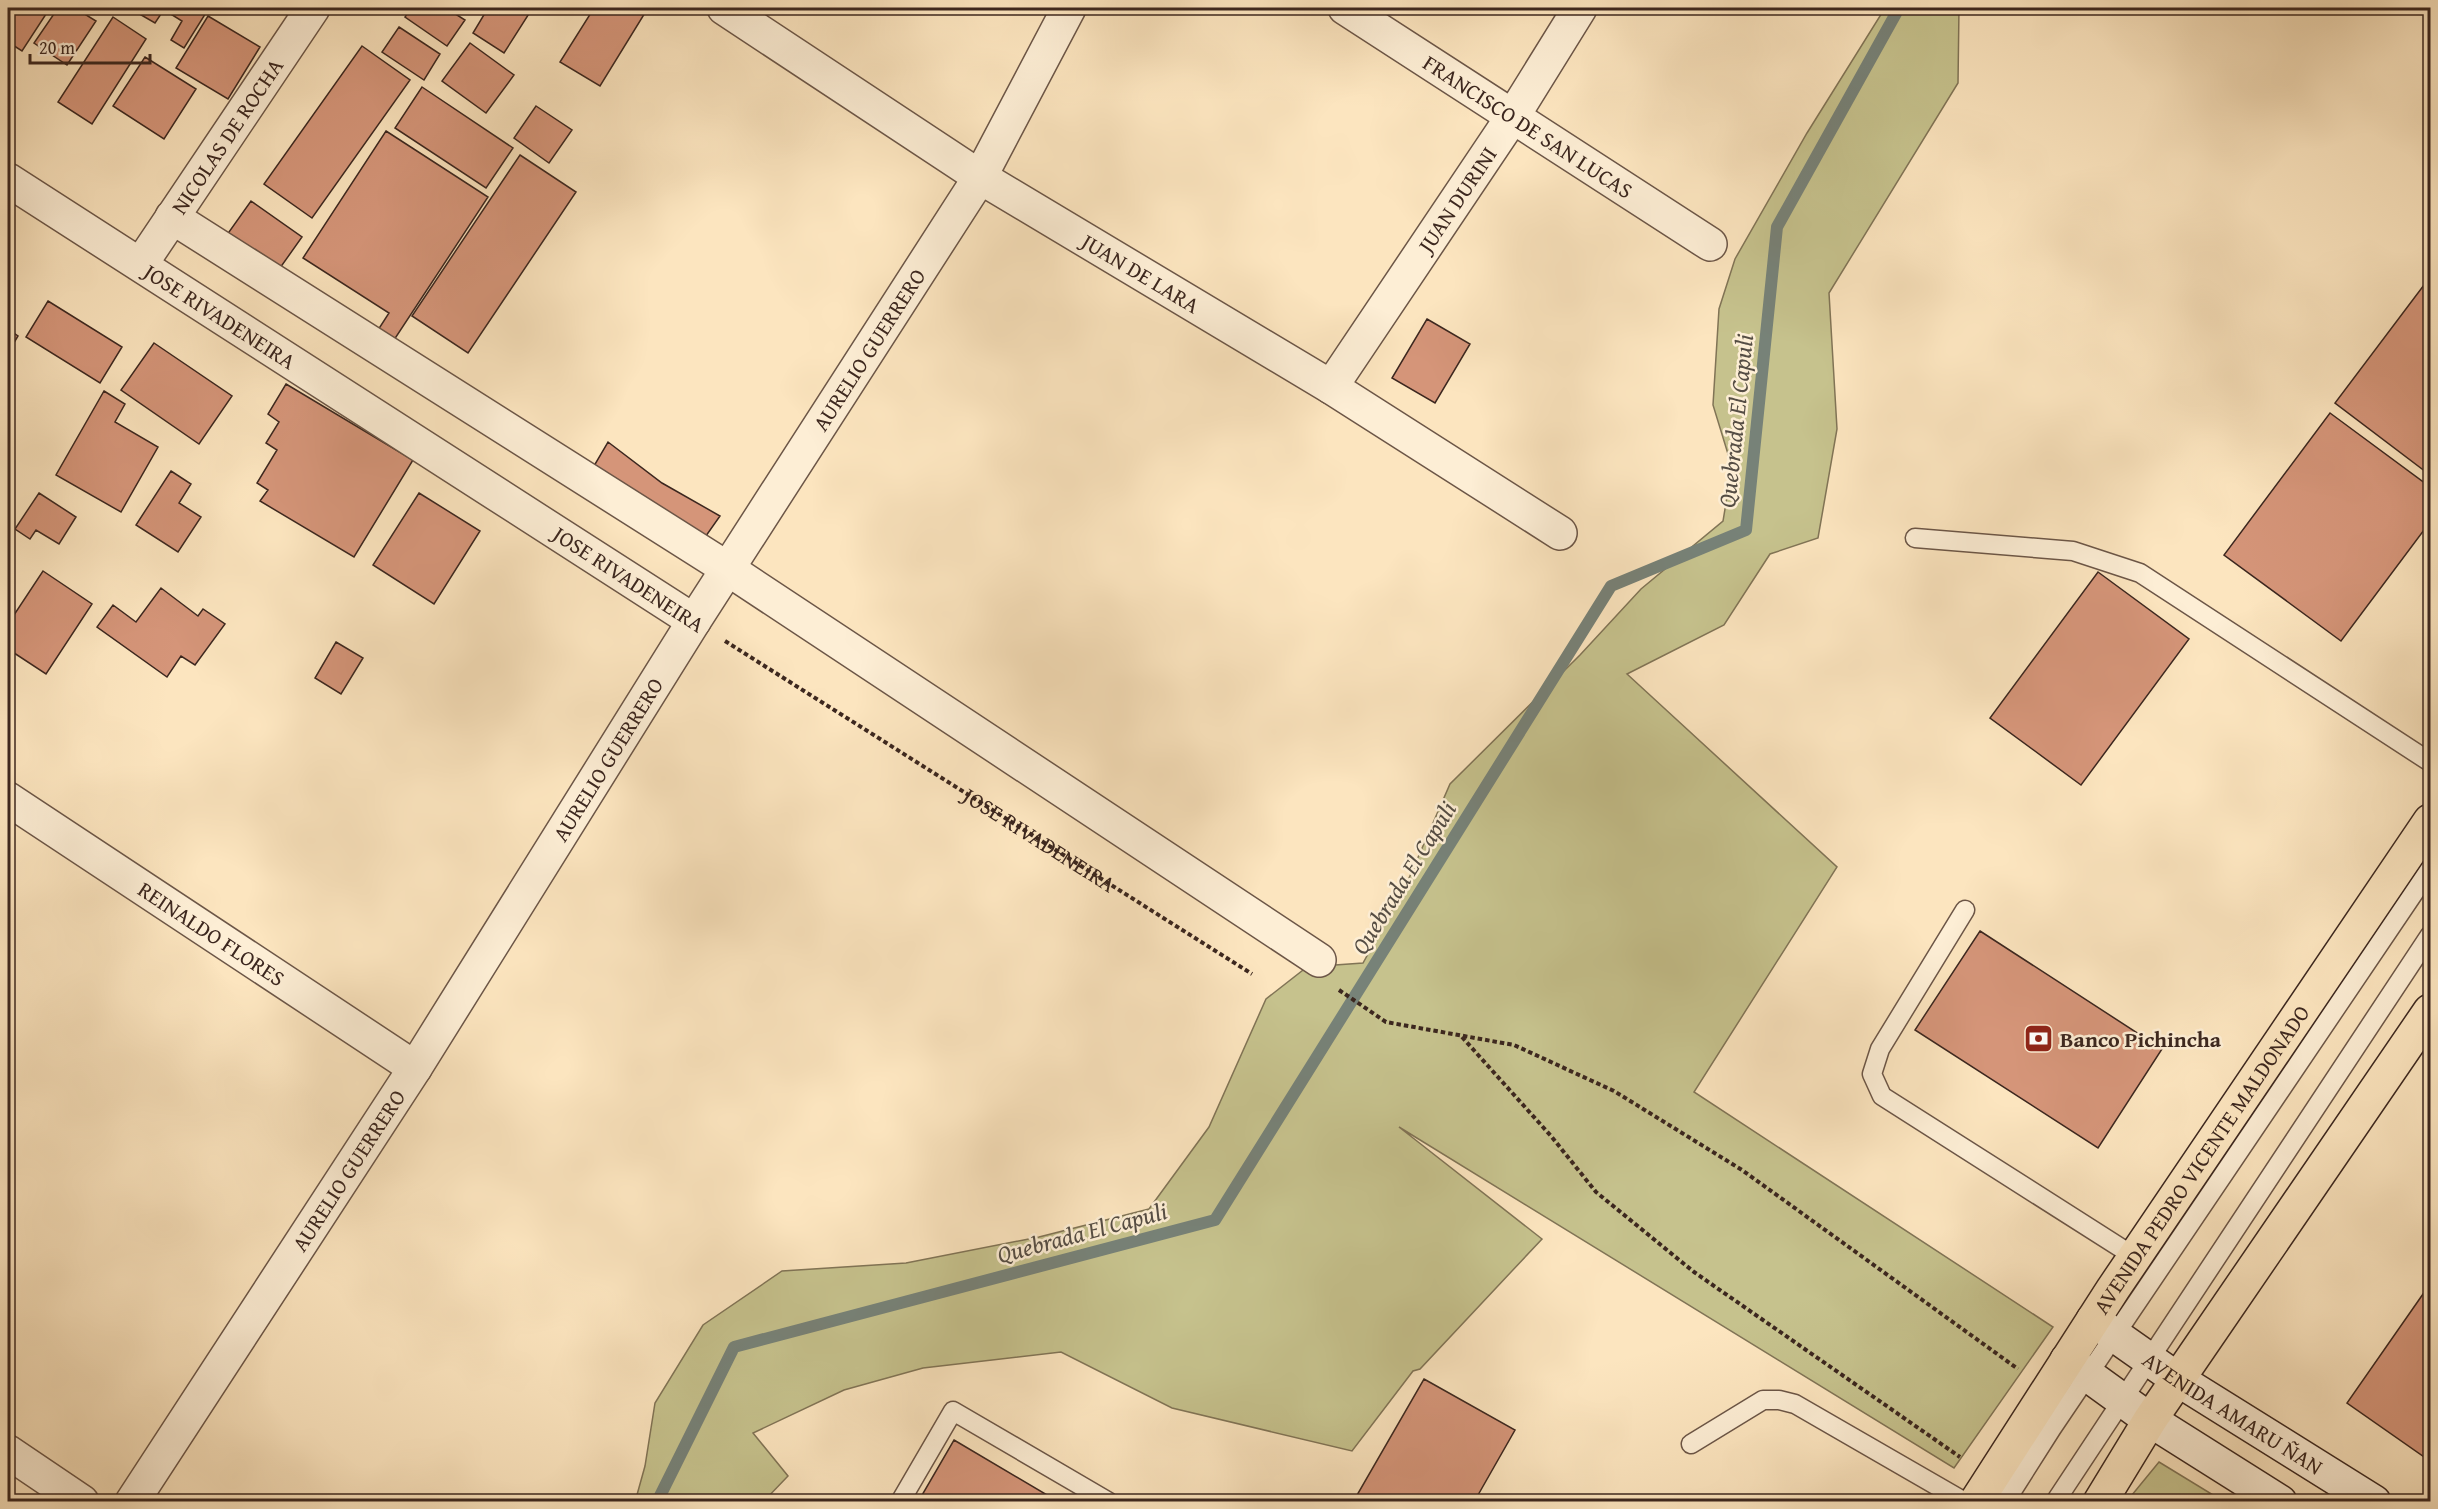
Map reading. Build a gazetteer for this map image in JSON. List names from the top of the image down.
{
  "streets": {
    "main road": ["AVENIDA PEDRO VICENTE MALDONADO"],
    "street": [
      "FRANCISCO DE SAN LUCAS",
      "NICOLAS DE ROCHA",
      "JUAN DURINI",
      "JUAN DE LARA",
      "JOSE RIVADENEIRA",
      "AURELIO GUERRERO",
      "REINALDO FLORES",
      "AVENIDA AMARU ÑAN"
    ]
  },
  "crossings": [
    ["FRANCISCO DE SAN LUCAS", "JUAN DURINI"],
    ["NICOLAS DE ROCHA", "JOSE RIVADENEIRA"],
    ["JUAN DURINI", "JUAN DE LARA"],
    ["JUAN DE LARA", "AURELIO GUERRERO"],
    ["JOSE RIVADENEIRA", "AURELIO GUERRERO"],
    ["AURELIO GUERRERO", "REINALDO FLORES"],
    ["AVENIDA PEDRO VICENTE MALDONADO", "AVENIDA AMARU ÑAN"]
  ],
  "water": ["Quebrada El Capuli"],
  "places": {
    "bank": ["Banco Pichincha"]
  },
  "scale_bar": "20 m"
}
